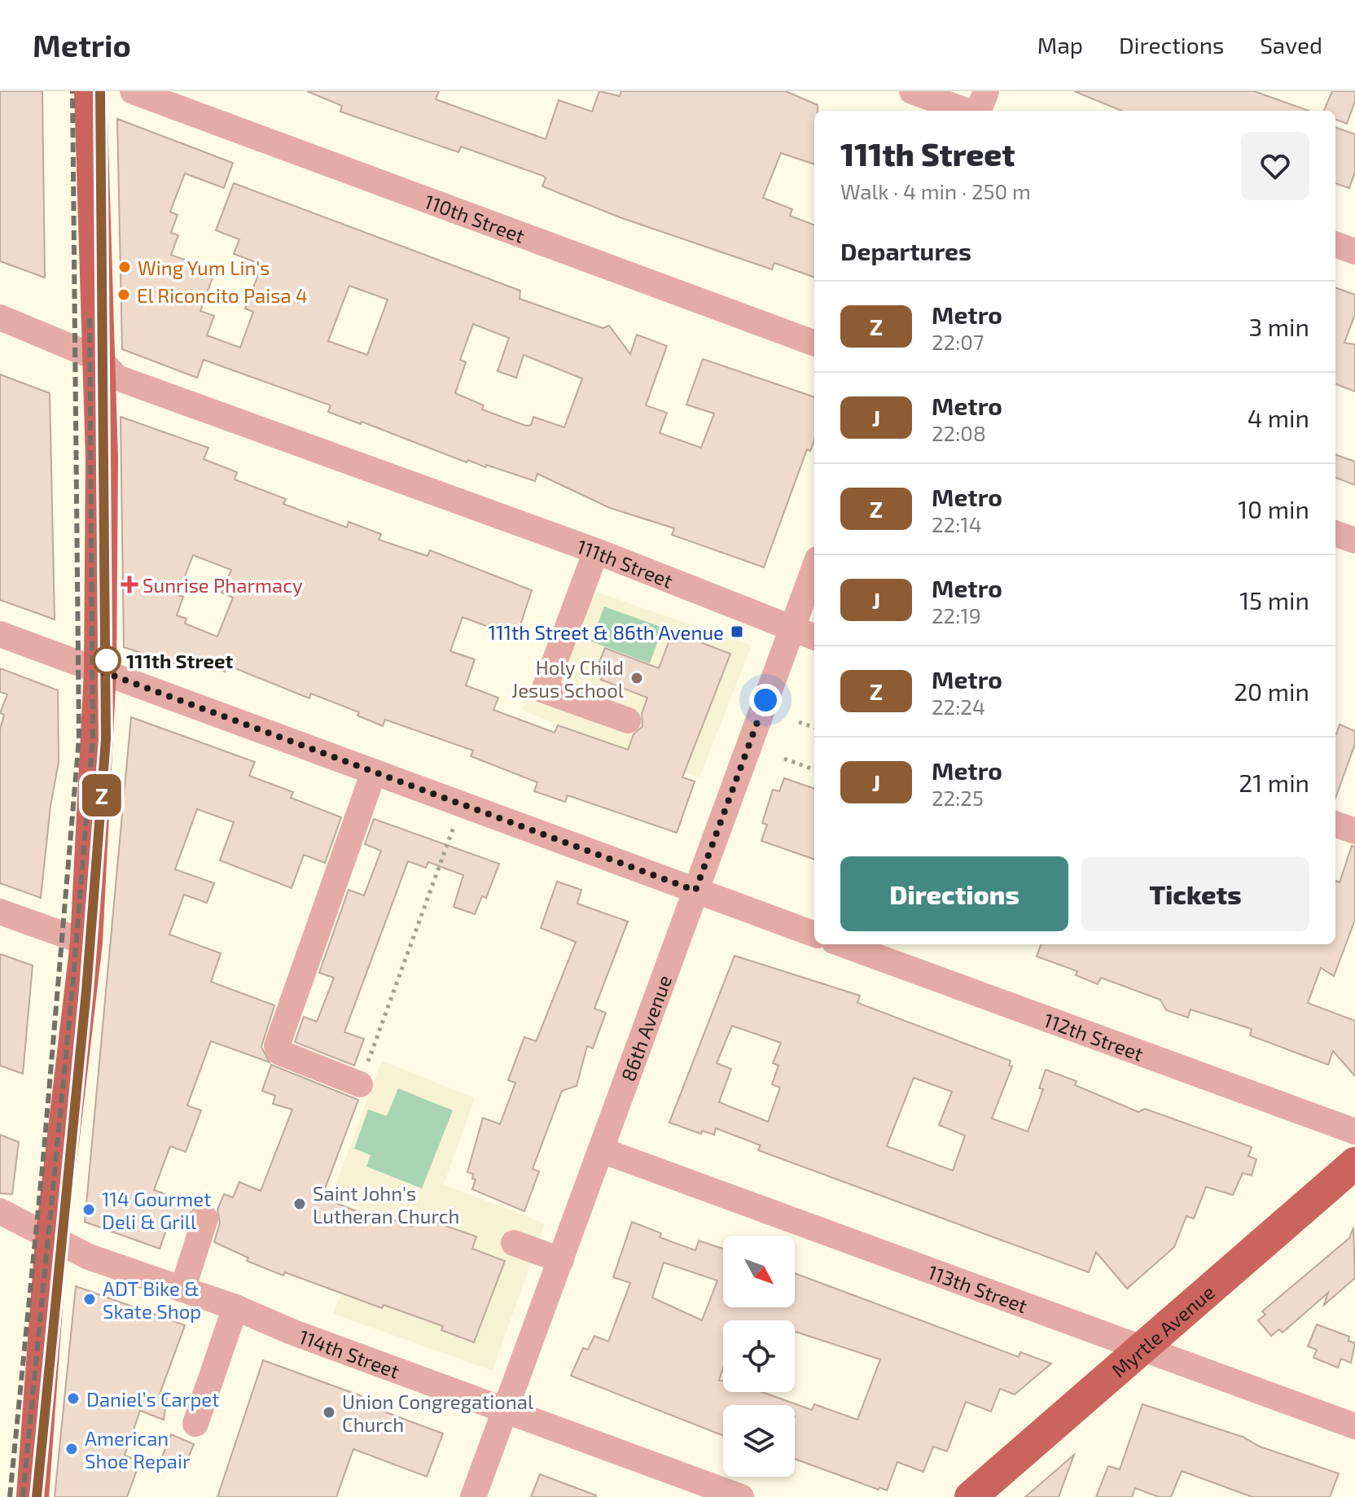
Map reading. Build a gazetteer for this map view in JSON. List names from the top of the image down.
{
  "streets": {
    "main road": ["Myrtle Avenue"],
    "street": [
      "110th Street",
      "111th Street",
      "86th Avenue",
      "112th Street",
      "113th Street",
      "114th Street"
    ]
  },
  "crossings": [
    ["111th Street", "86th Avenue"],
    ["86th Avenue", "113th Street"],
    ["86th Avenue", "114th Street"],
    ["113th Street", "Myrtle Avenue"]
  ],
  "places": {
    "other": [
      "Wing Yum Lin's",
      "El Riconcito Paisa 4",
      "111th Street",
      "Holy Child Jesus School",
      "Saint John's Lutheran Church",
      "114 Gourmet Deli & Grill",
      "ADT Bike & Skate Shop",
      "Daniel’s Carpet",
      "Union Congregational Church",
      "American Shoe Repair"
    ],
    "health": ["Sunrise Pharmacy"],
    "transit": ["111th Street & 86th Avenue"]
  },
  "lines": ["metro line Z"],
  "north": "bottom right",
  "page": {
    "header": "Metrio",
    "nav": ["Map", "Directions", "Saved"],
    "on_map": "Z",
    "heading": [
      ["111th Street", "Walk · 4 min · 250 m"],
      "Departures"
    ],
    "list": [
      {
        "mark": "Z",
        "name": "Metro",
        "note": "22:07",
        "value": "3 min"
      },
      {
        "mark": "J",
        "name": "Metro",
        "note": "22:08",
        "value": "4 min"
      },
      {
        "mark": "Z",
        "name": "Metro",
        "note": "22:14",
        "value": "10 min"
      },
      {
        "mark": "J",
        "name": "Metro",
        "note": "22:19",
        "value": "15 min"
      },
      {
        "mark": "Z",
        "name": "Metro",
        "note": "22:24",
        "value": "20 min"
      },
      {
        "mark": "J",
        "name": "Metro",
        "note": "22:25",
        "value": "21 min"
      }
    ],
    "buttons": ["Directions", "Tickets"]
  }
}
